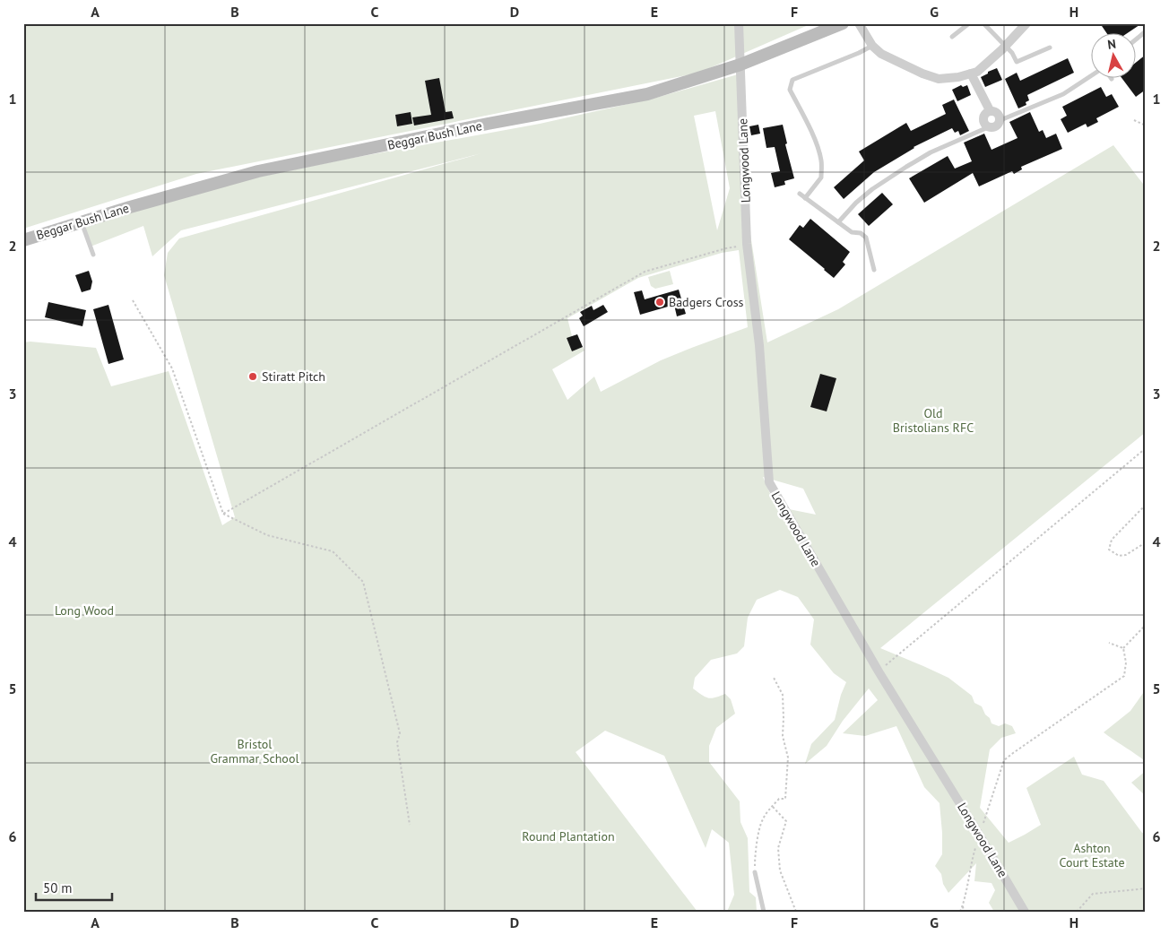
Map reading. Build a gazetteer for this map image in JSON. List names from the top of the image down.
{
  "streets": {
    "main road": ["Beggar Bush Lane"],
    "street": ["Longwood Lane"]
  },
  "crossings": [
    ["Beggar Bush Lane", "Longwood Lane"]
  ],
  "parks": [
    "Old Bristolians RFC",
    "Long Wood",
    "Bristol Grammar School",
    "Round Plantation",
    "Ashton Court Estate"
  ],
  "places": ["Badgers Cross", "Stiratt Pitch"],
  "scale_bar": "50 m",
  "north": "top",
  "grid": {
    "columns": [
      "A",
      "B",
      "C",
      "D",
      "E",
      "F",
      "G",
      "H"
    ],
    "rows": [
      "1",
      "2",
      "3",
      "4",
      "5",
      "6"
    ]
  }
}
